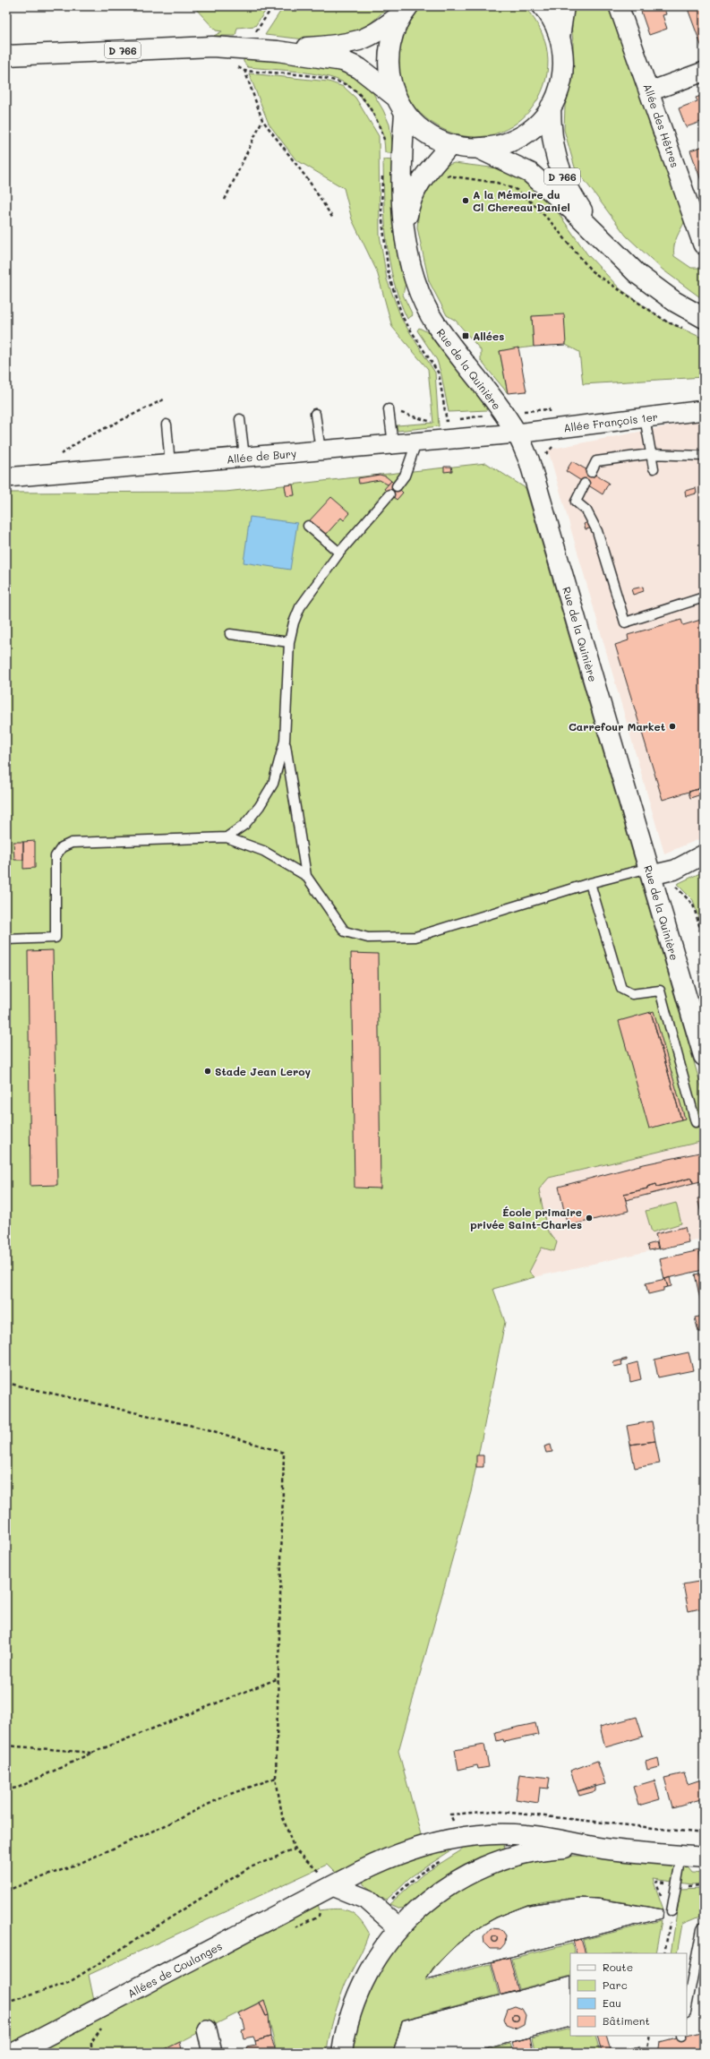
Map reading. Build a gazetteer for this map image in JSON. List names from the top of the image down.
{
  "streets": {
    "street": [
      "D 766",
      "Allée des Hêtres",
      "Rue de la Quinière",
      "Allée François 1er",
      "Allée de Bury",
      "Allées de Coulanges"
    ]
  },
  "crossings": [
    ["D 766", "Rue de la Quinière"],
    ["Rue de la Quinière", "Allée François 1er"],
    ["Rue de la Quinière", "Allée de Bury"],
    ["Allée François 1er", "Allée de Bury"]
  ],
  "places": {
    "other": [
      "A la Mémoire du Cl Chereau Daniel",
      "Carrefour Market",
      "Stade Jean Leroy",
      "École primaire privée Saint-Charles"
    ],
    "transit": ["Allées"]
  },
  "legend": [
    "Route",
    "Parc",
    "Eau",
    "Bâtiment"
  ]
}
